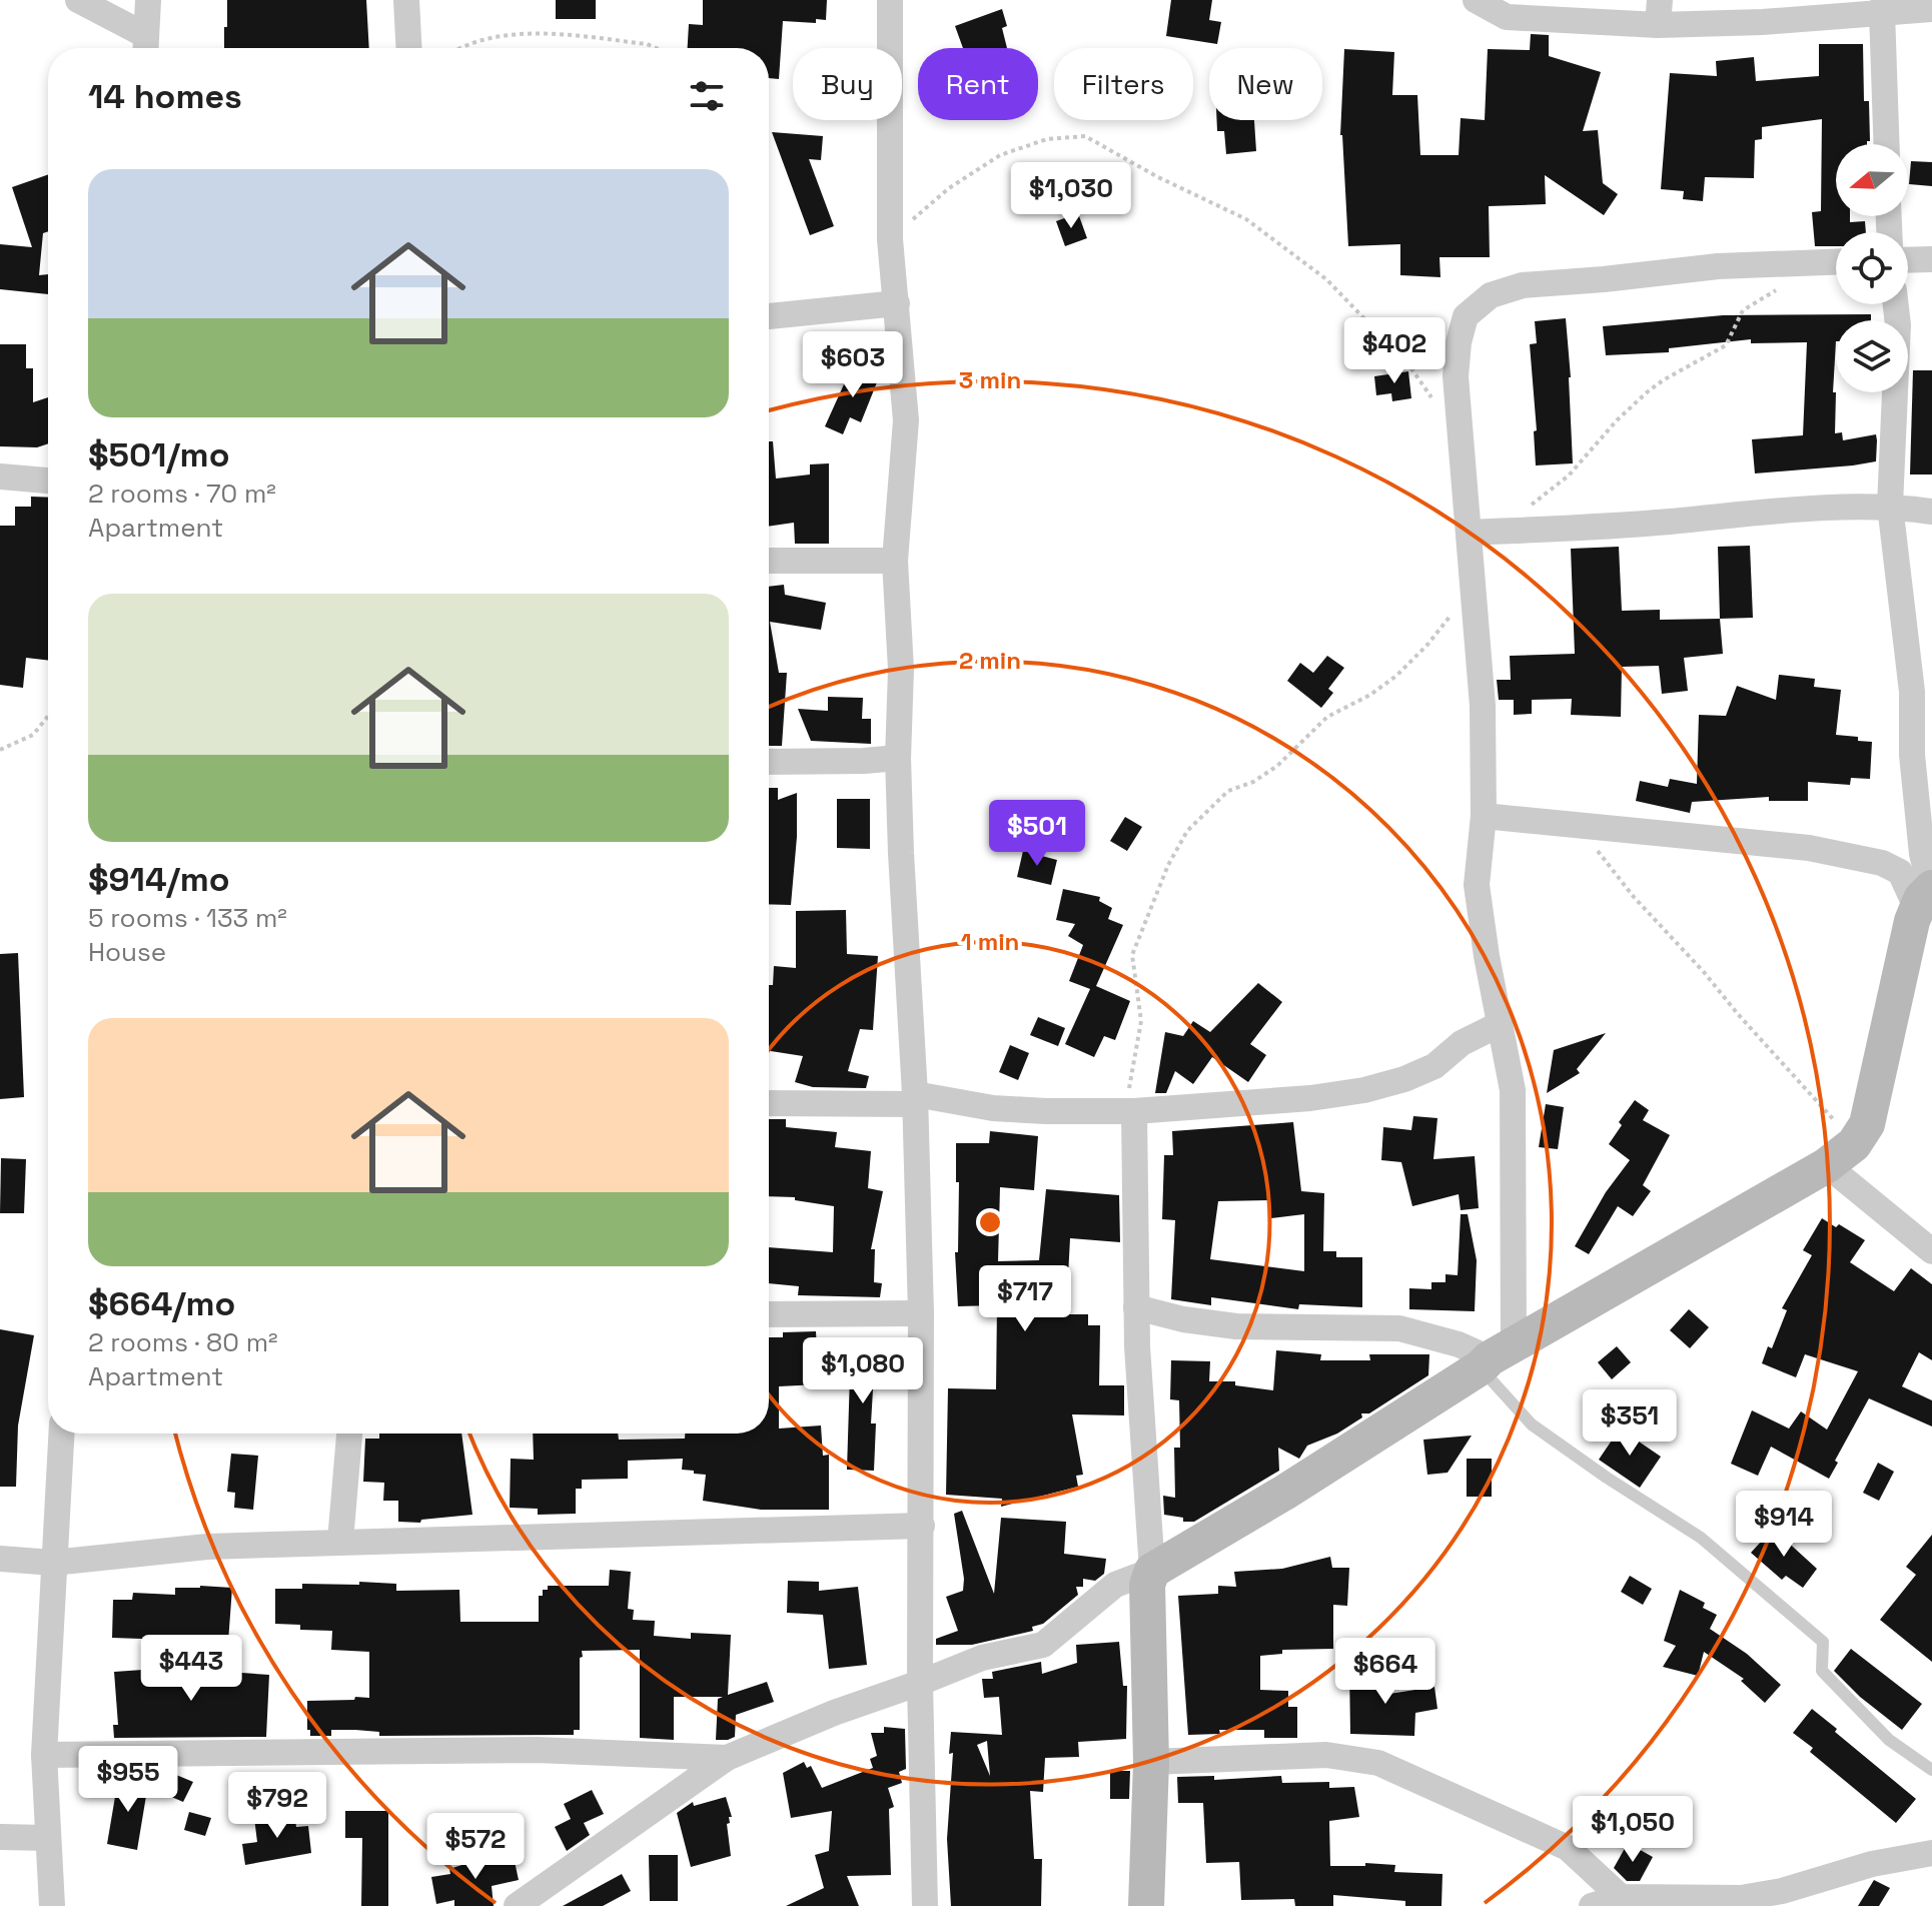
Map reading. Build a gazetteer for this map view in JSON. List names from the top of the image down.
{
  "north": "left",
  "page": {
    "chip": [
      "Buy",
      "Rent",
      "Filters",
      "New"
    ],
    "heading": "14 homes",
    "list": [
      {
        "name": "$501/mo",
        "note": "2 rooms · 70 m² · Apartment"
      },
      {
        "name": "$914/mo",
        "note": "5 rooms · 133 m² · House"
      },
      {
        "name": "$664/mo",
        "note": "2 rooms · 80 m² · Apartment"
      }
    ],
    "price": [
      "$1,030",
      "$402",
      "$603",
      "$501",
      "$717",
      "$1,080",
      "$351",
      "$914",
      "$443",
      "$664",
      "$955",
      "$792",
      "$1,050",
      "$572"
    ]
  },
  "rings": ["3 min", "2 min", "1 min"]
}
